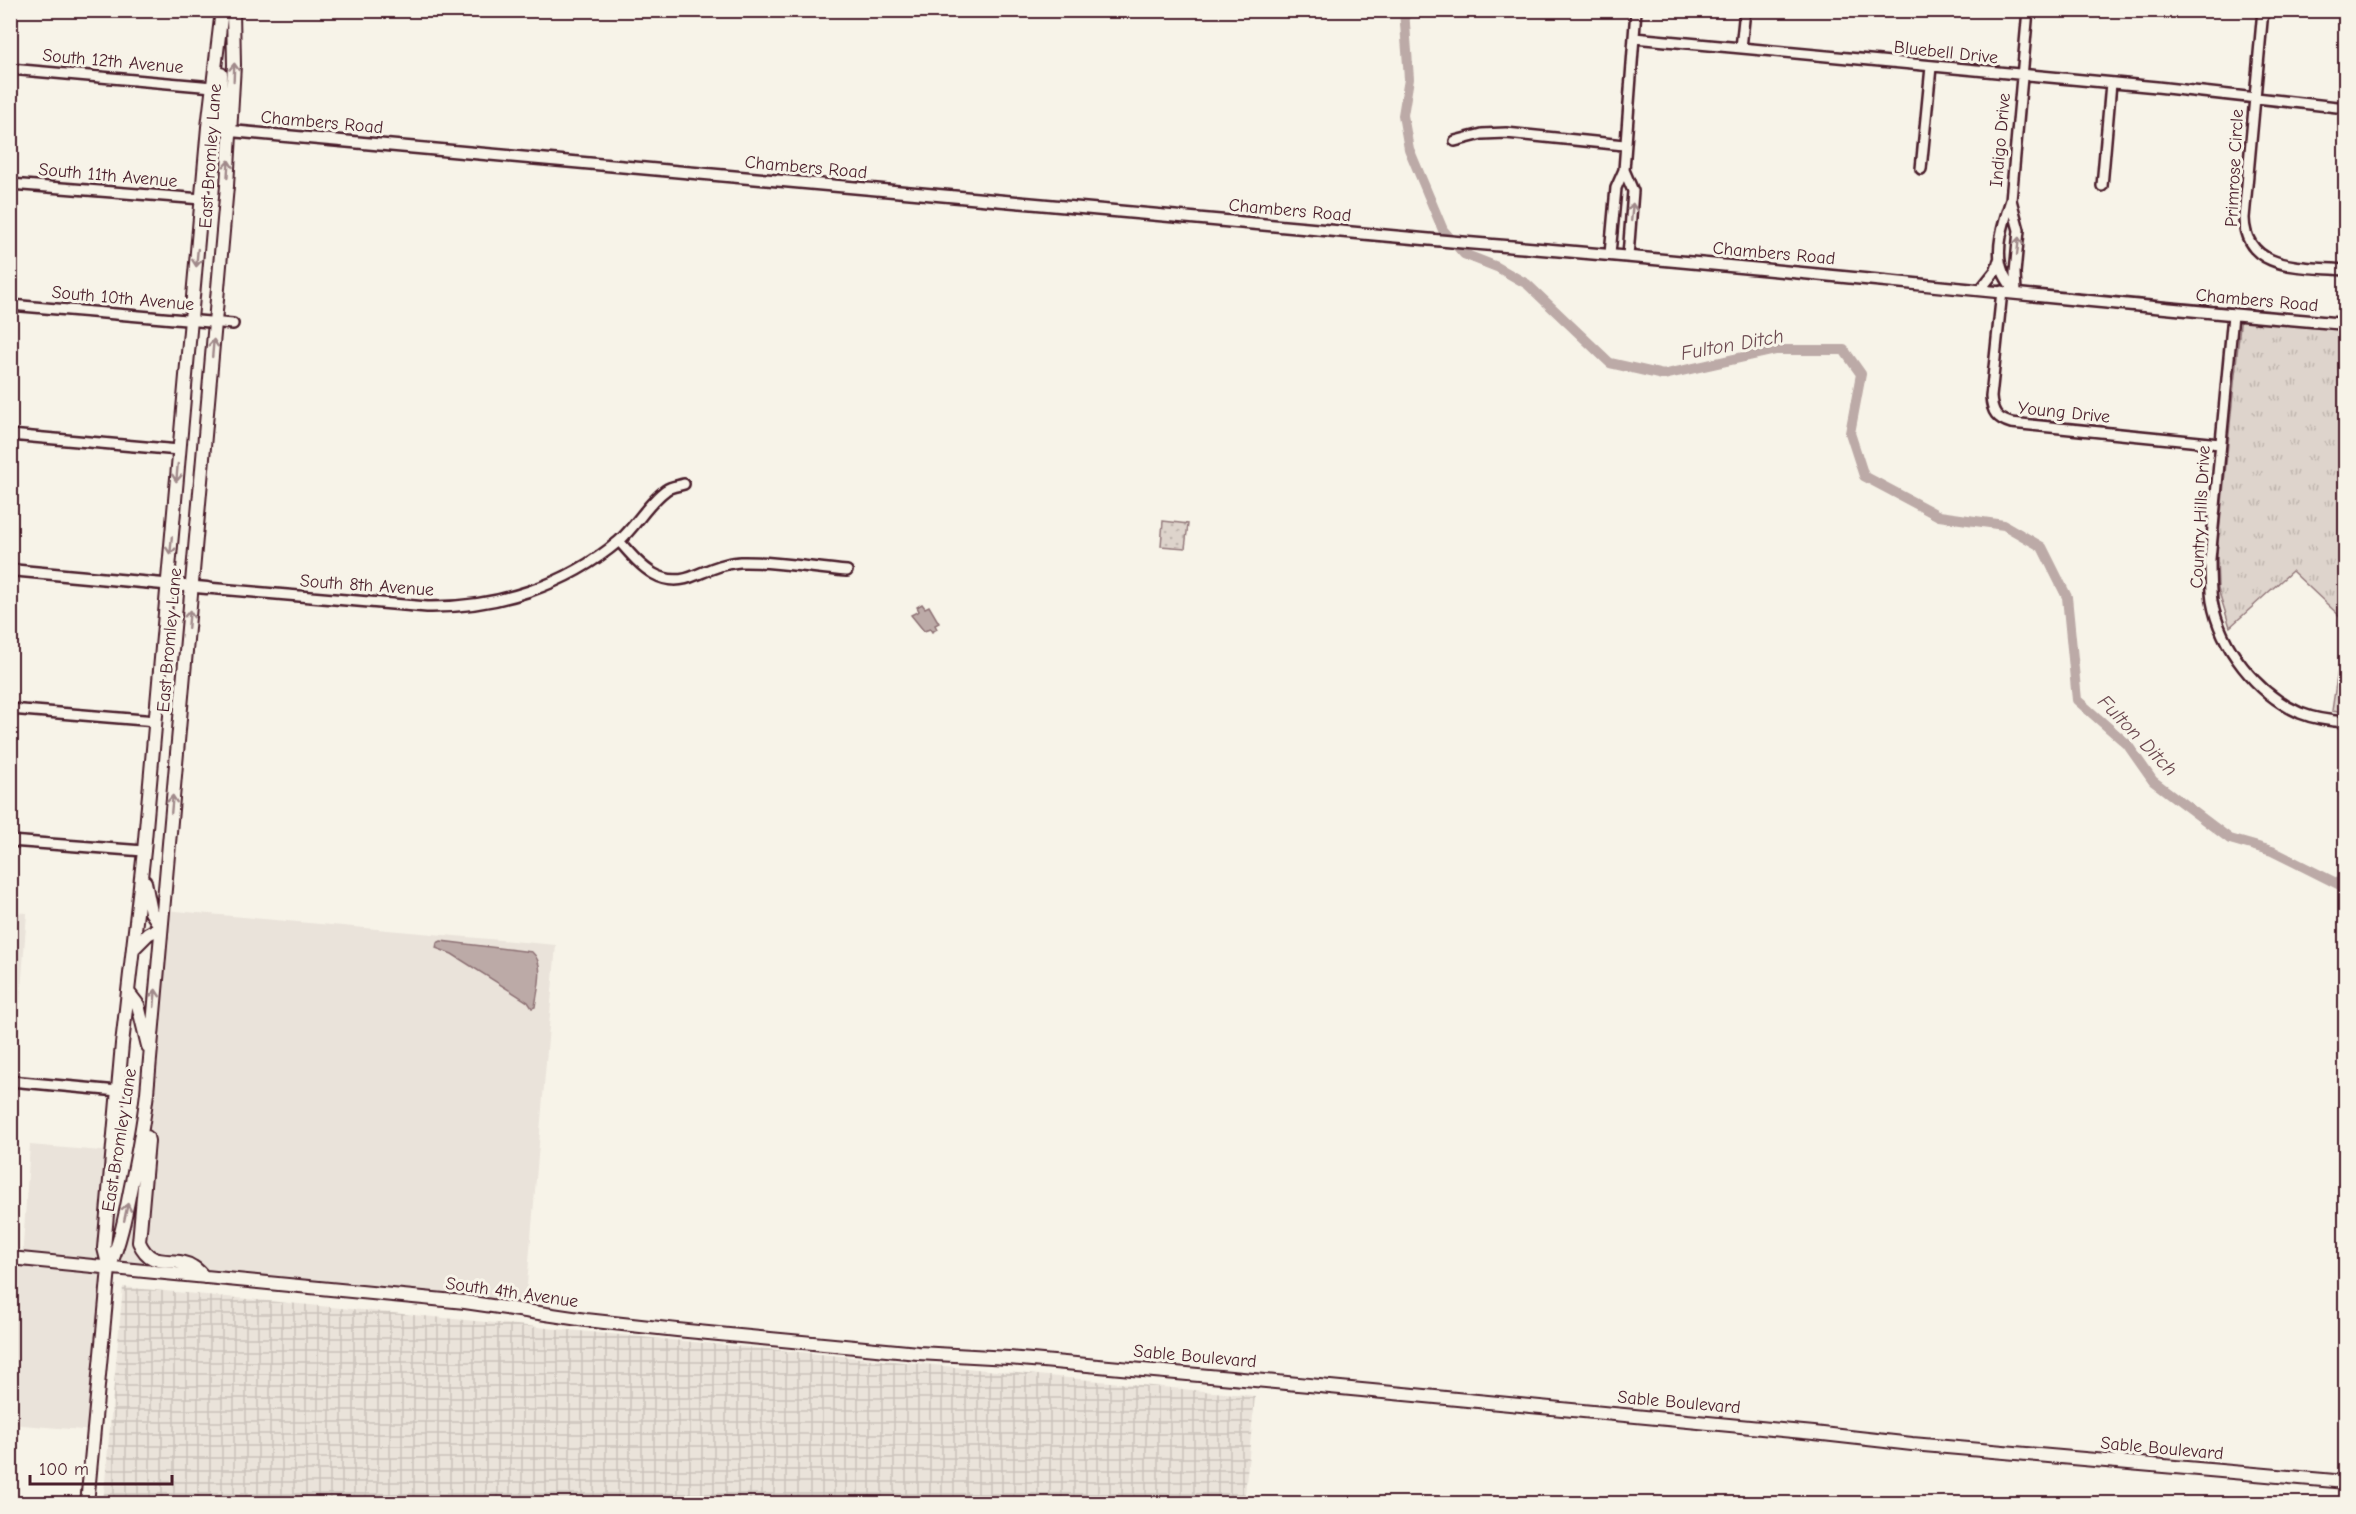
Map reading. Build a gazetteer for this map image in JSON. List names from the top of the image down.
{
  "streets": {
    "main road": ["East Bromley Lane", "South 4th Avenue", "Sable Boulevard"],
    "street": [
      "Bluebell Drive",
      "South 12th Avenue",
      "Chambers Road",
      "Indigo Drive",
      "Primrose Circle",
      "South 11th Avenue",
      "South 10th Avenue",
      "Young Drive",
      "Country Hills Drive",
      "South 8th Avenue"
    ]
  },
  "crossings": [
    ["Bluebell Drive", "Indigo Drive"],
    ["Bluebell Drive", "Primrose Circle"],
    ["South 12th Avenue", "East Bromley Lane"],
    ["Chambers Road", "Indigo Drive"],
    ["Chambers Road", "East Bromley Lane"],
    ["Chambers Road", "Young Drive"],
    ["Chambers Road", "Country Hills Drive"],
    ["East Bromley Lane", "South 11th Avenue"],
    ["East Bromley Lane", "South 10th Avenue"],
    ["East Bromley Lane", "South 8th Avenue"],
    ["East Bromley Lane", "South 4th Avenue"],
    ["Young Drive", "Country Hills Drive"],
    ["South 4th Avenue", "Sable Boulevard"]
  ],
  "water": ["Fulton Ditch"],
  "scale_bar": "100 m"
}
